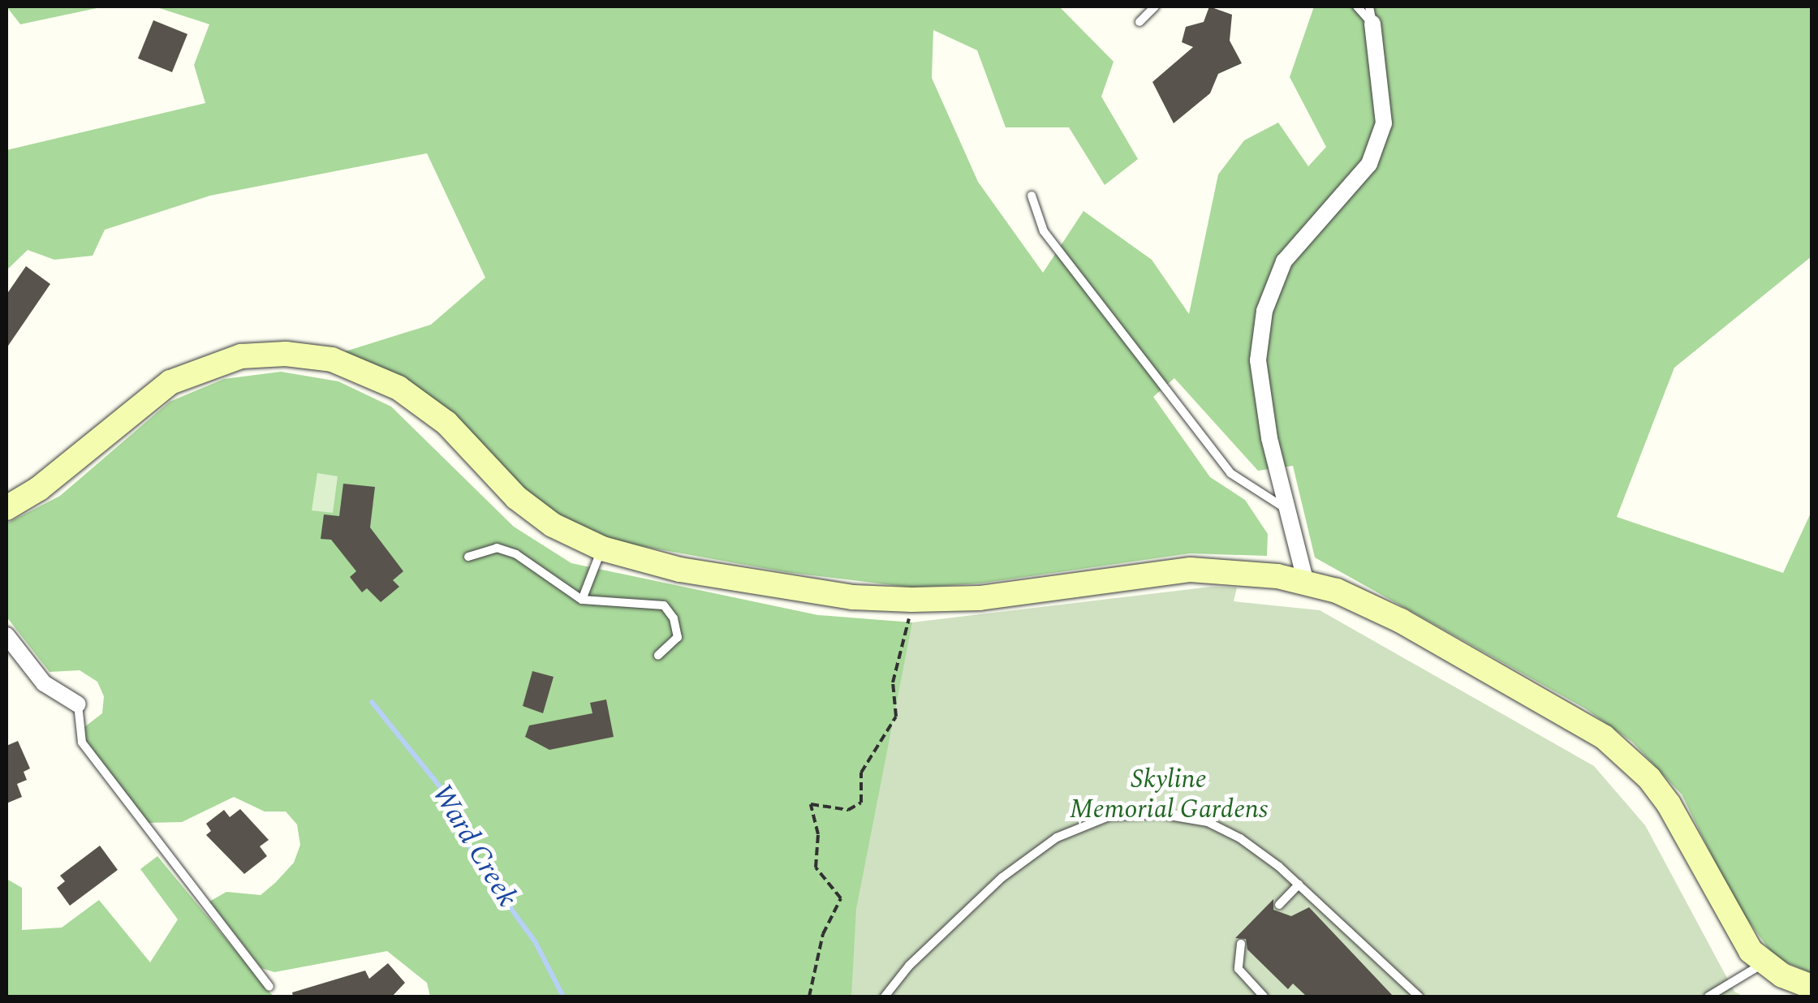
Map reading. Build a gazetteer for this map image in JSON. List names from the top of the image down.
{
  "water": ["Ward Creek"],
  "parks": ["Skyline Memorial Gardens"]
}
